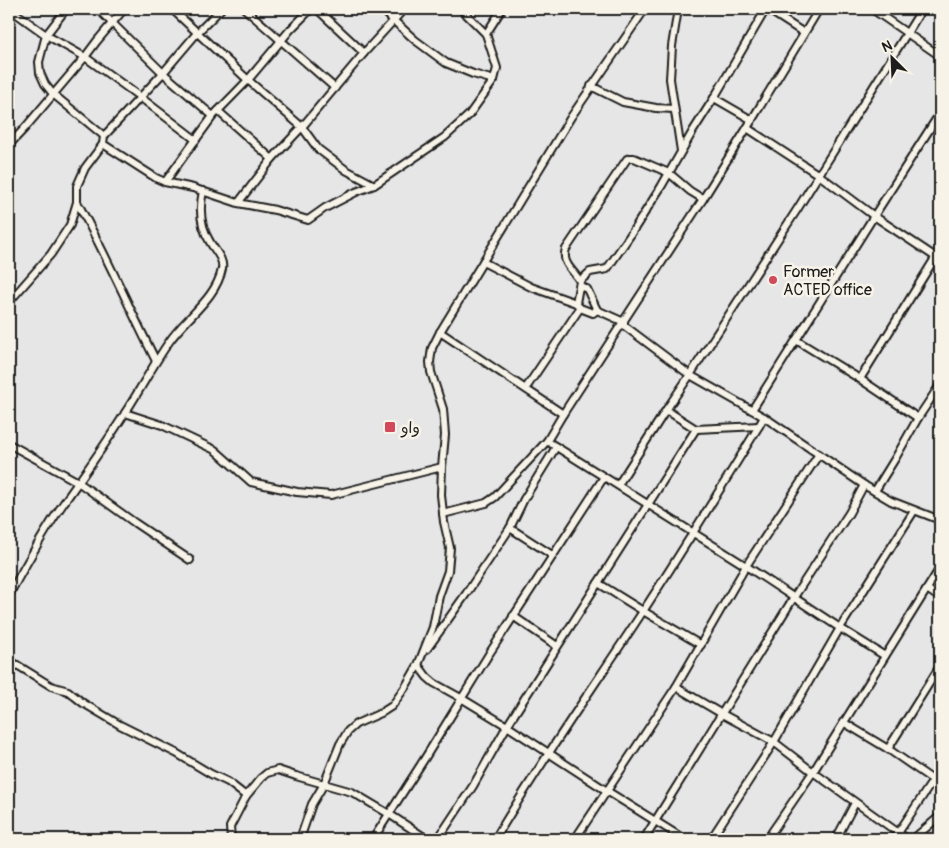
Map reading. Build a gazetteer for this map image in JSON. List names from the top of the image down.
{
  "places": {
    "other": ["Former ACTED office"],
    "transit": ["واو"]
  },
  "north": "top left"
}
